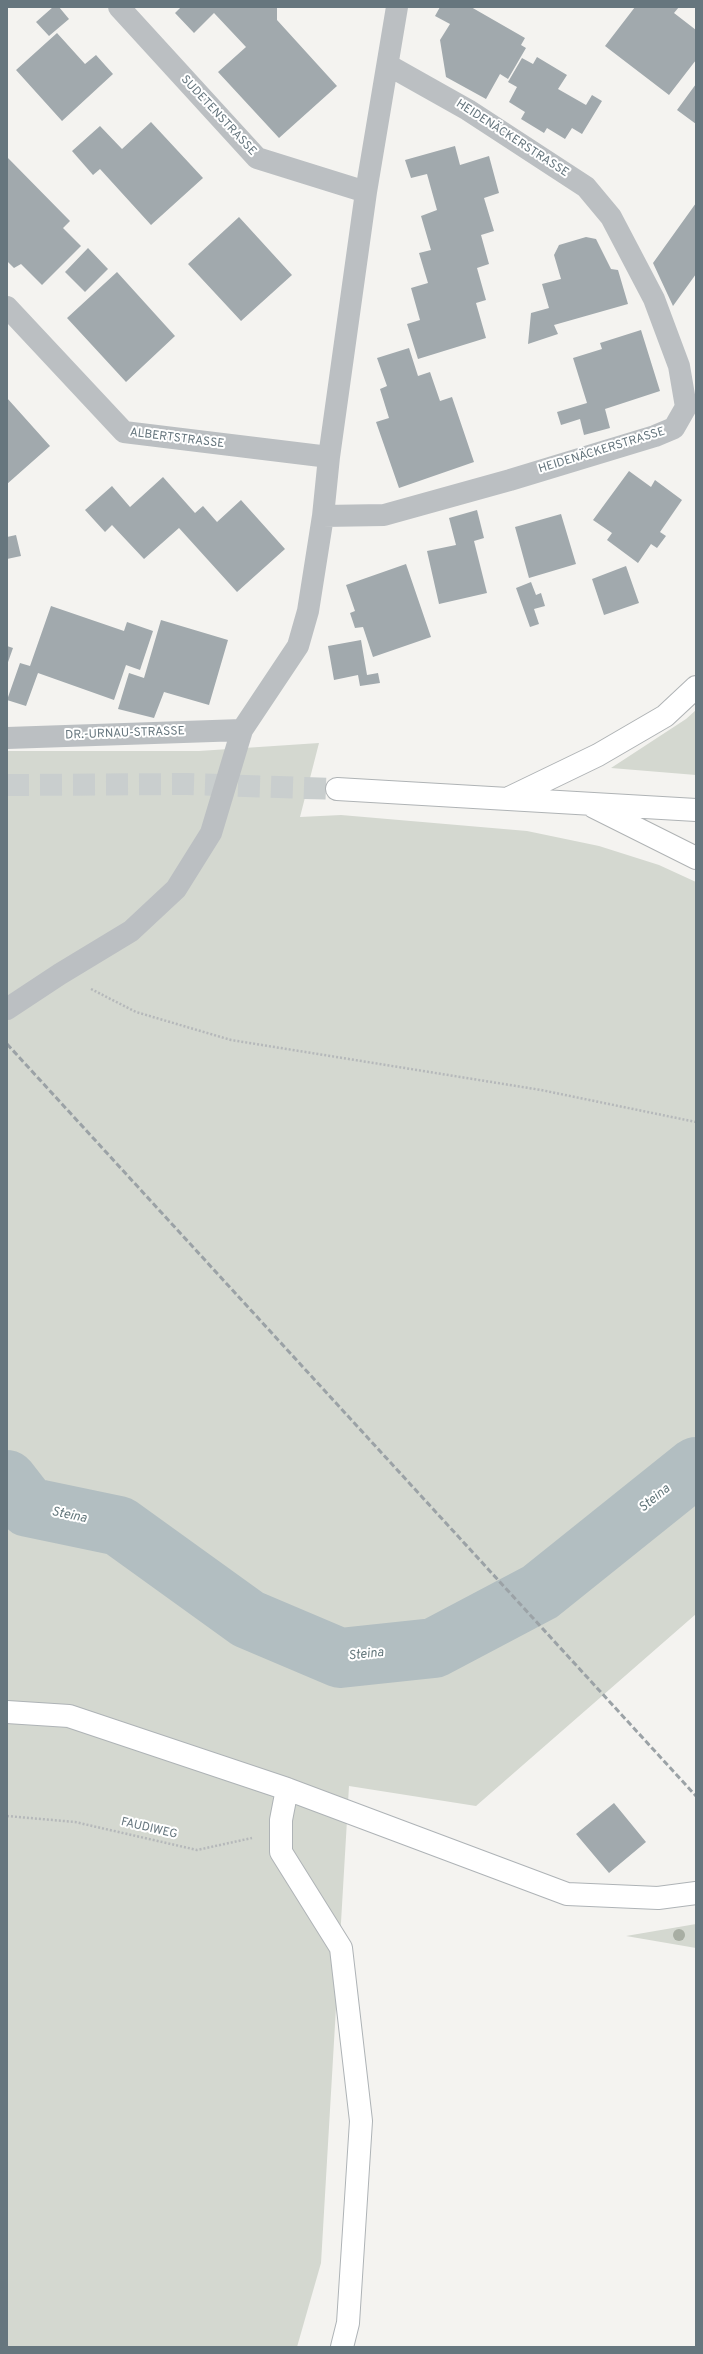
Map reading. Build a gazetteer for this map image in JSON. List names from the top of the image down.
{
  "streets": {
    "street": [
      "SUDETENSTRASSE",
      "HEIDENÄCKERSTRASSE",
      "ALBERTSTRASSE",
      "DR.-URNAU-STRASSE"
    ],
    "path": ["FAUDIWEG"]
  },
  "water": ["Steina"]
}
